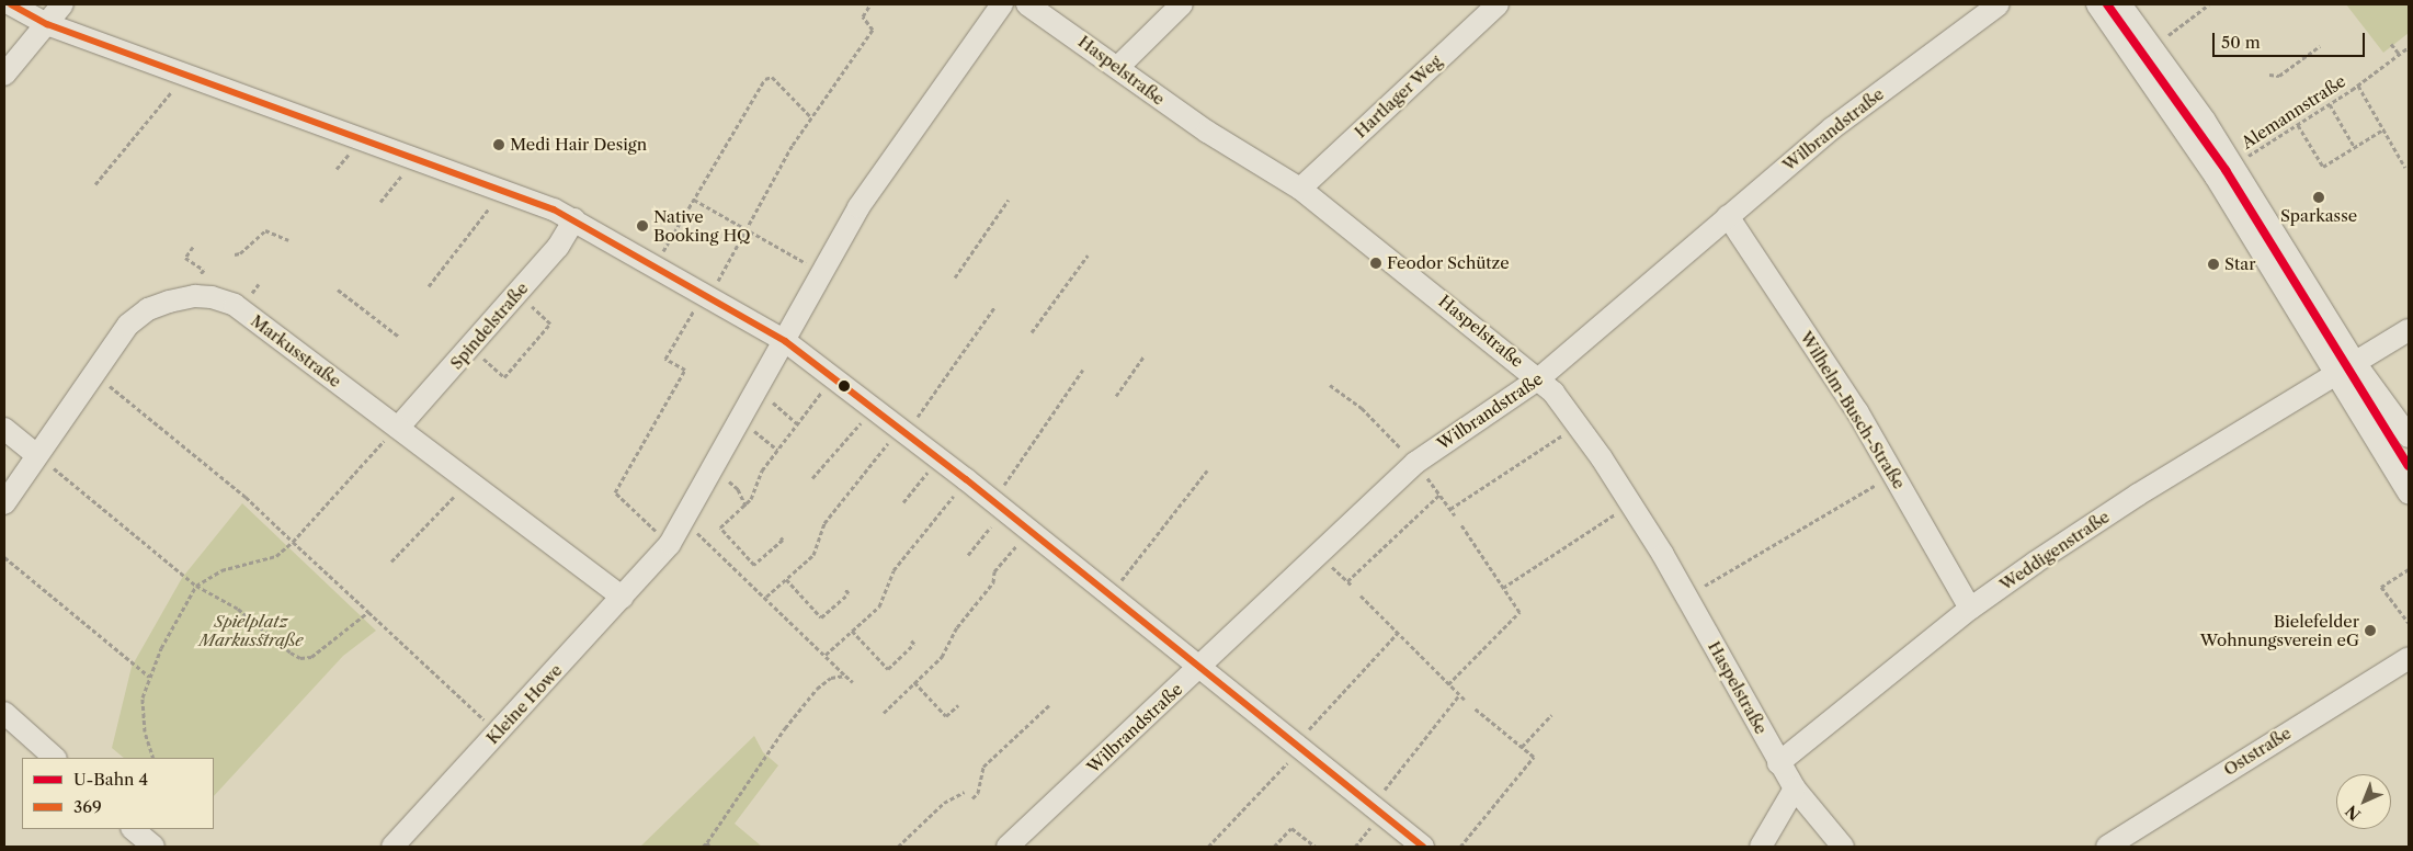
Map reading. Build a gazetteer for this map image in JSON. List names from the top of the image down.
{
  "streets": {
    "street": [
      "Haspelstraße",
      "Hartlager Weg",
      "Wilbrandstraße",
      "Spindelstraße",
      "Markusstraße",
      "Wilhelm-Busch-Straße",
      "Weddigenstraße",
      "Kleine Howe",
      "Oststraße"
    ],
    "path": ["Alemannstraße"]
  },
  "crossings": [
    ["Haspelstraße", "Hartlager Weg"],
    ["Haspelstraße", "Wilbrandstraße"],
    ["Haspelstraße", "Weddigenstraße"],
    ["Wilbrandstraße", "Wilhelm-Busch-Straße"],
    ["Spindelstraße", "Markusstraße"],
    ["Markusstraße", "Kleine Howe"],
    ["Wilhelm-Busch-Straße", "Weddigenstraße"]
  ],
  "parks": ["Spielplatz Markusstraße"],
  "places": [
    "Medi Hair Design",
    "Sparkasse",
    "Native Booking HQ",
    "Feodor Schütze",
    "Star",
    "Bielefelder Wohnungsverein eG"
  ],
  "lines": ["metro line 4", "transit line 369"],
  "legend": ["U-Bahn 4", "369"],
  "scale_bar": "50 m",
  "north": "bottom left"
}
